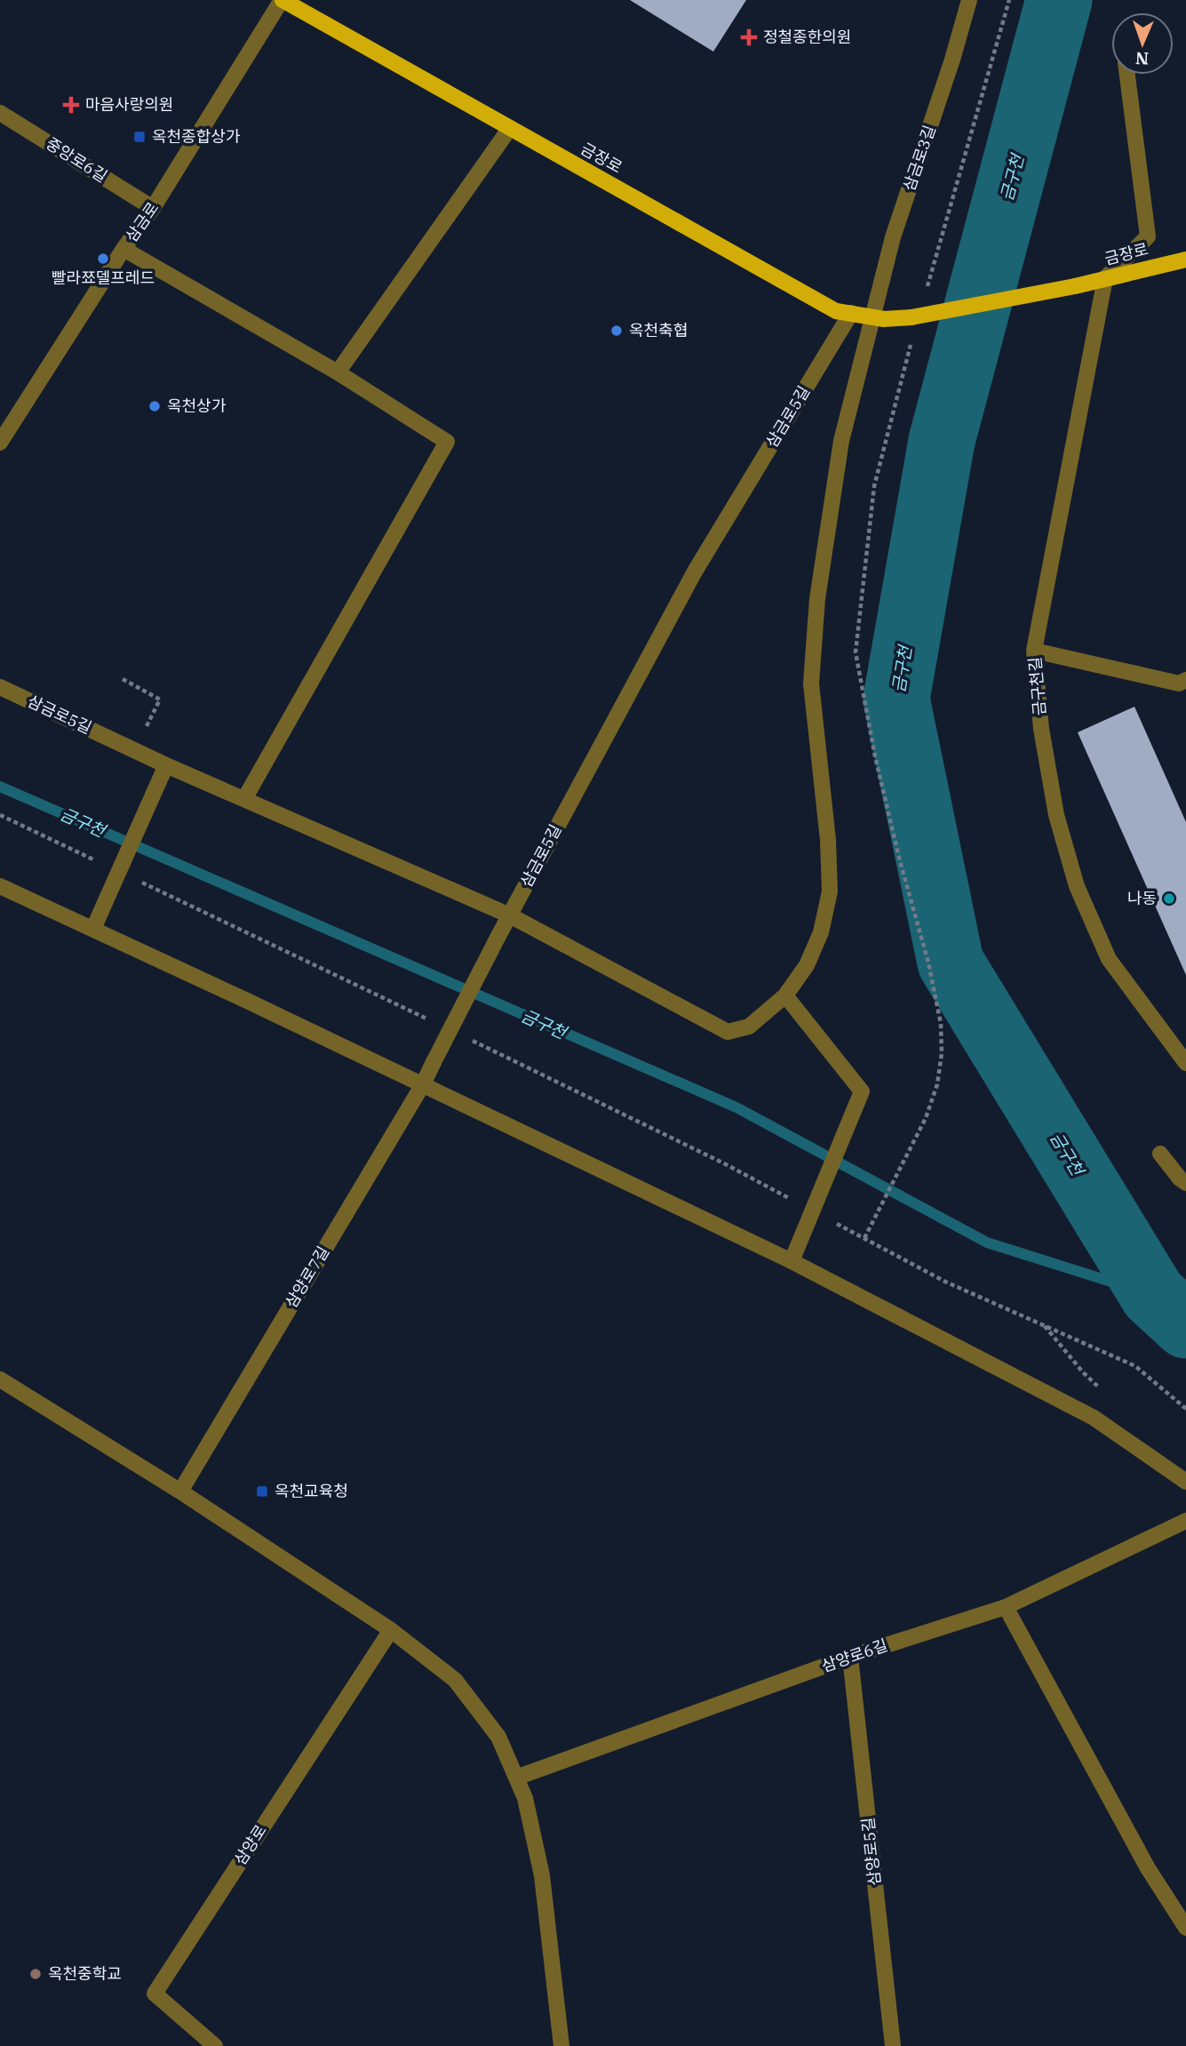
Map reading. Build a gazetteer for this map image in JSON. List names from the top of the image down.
{
  "streets": {
    "main road": ["금장로"],
    "street": [
      "삼금로3길",
      "중앙로6길",
      "삼금로",
      "삼금로5길",
      "금구천길",
      "삼양로7길",
      "삼양로6길",
      "삼양로",
      "삼양로5길"
    ]
  },
  "crossings": [
    ["금장로", "삼금로3길"],
    ["금장로", "삼금로"],
    ["금장로", "삼금로5길"],
    ["금장로", "금구천길"],
    ["삼금로3길", "삼금로5길"],
    ["삼금로3길", "삼양로7길"],
    ["중앙로6길", "삼금로"],
    ["삼금로5길", "삼양로7길"],
    ["삼양로6길", "삼양로5길"]
  ],
  "water": ["금구천"],
  "places": {
    "health": ["정철종한의원", "마음사랑의원"],
    "transit": ["옥천종합상가", "옥천교육청"],
    "other": [
      "빨라쬬델프레드",
      "옥천축협",
      "옥천상가",
      "나동",
      "옥천중학교"
    ]
  },
  "north": "bottom"
}
